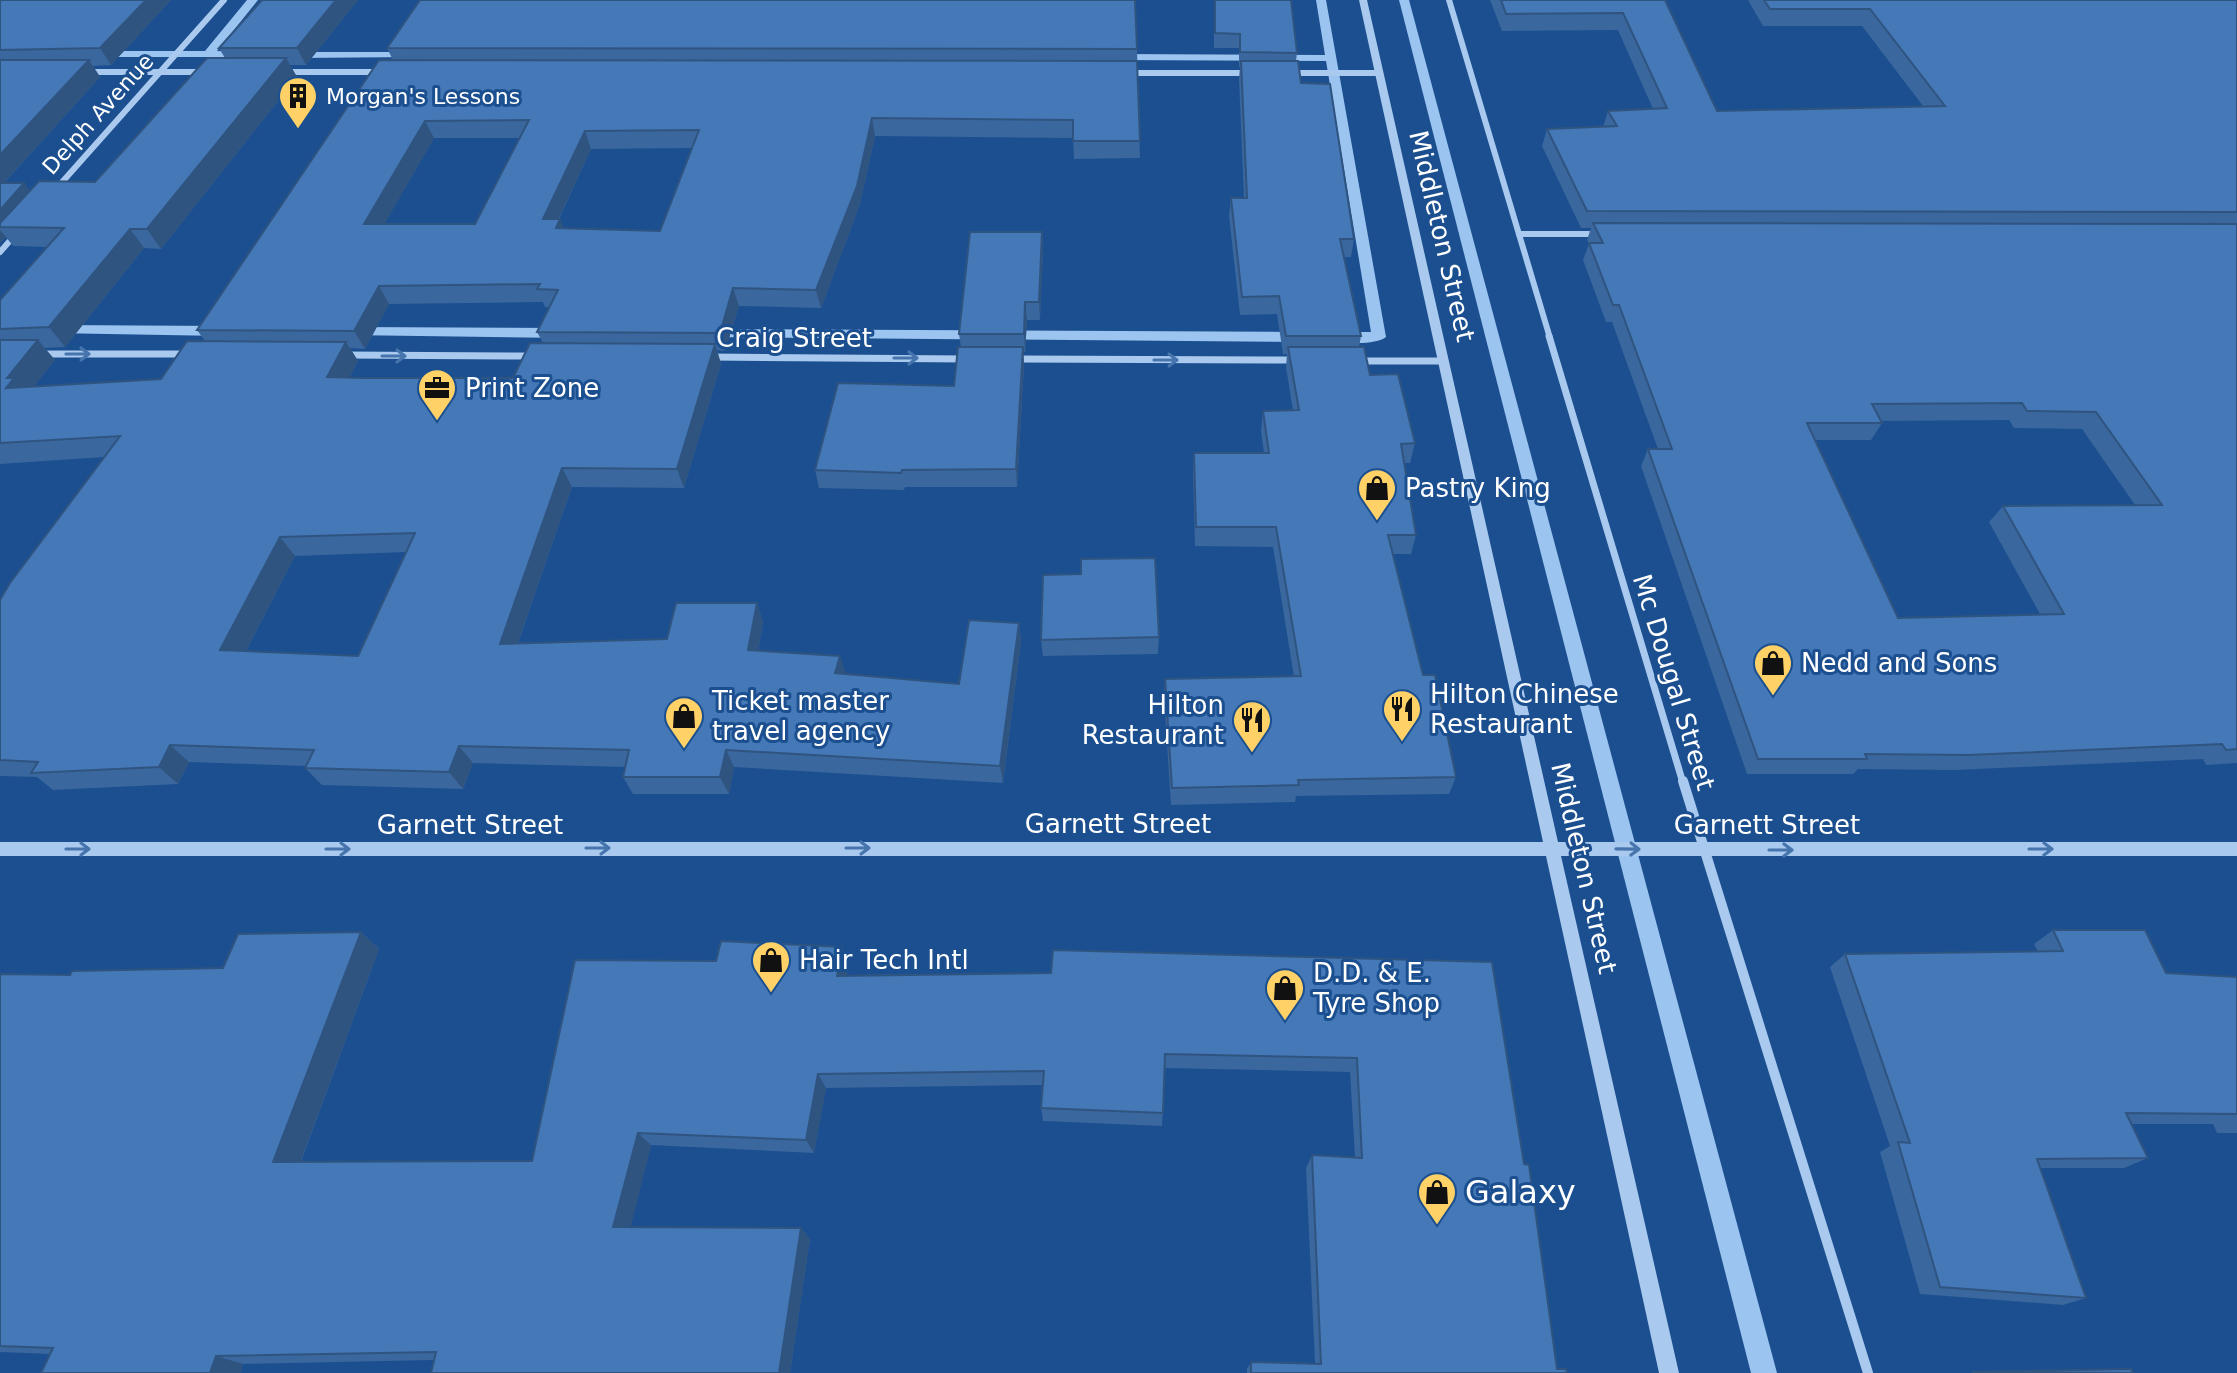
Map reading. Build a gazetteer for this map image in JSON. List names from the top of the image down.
{
  "streets": {
    "street": [
      "Delph Avenue",
      "Middleton Street",
      "Craig Street",
      "Mc Dougal Street",
      "Garnett Street"
    ]
  },
  "crossings": [
    ["Middleton Street", "Garnett Street"],
    ["Mc Dougal Street", "Garnett Street"]
  ],
  "one_way": ["Craig Street", "Garnett Street"],
  "places": {
    "building": ["Morgan's Lessons"],
    "office": ["Print Zone"],
    "shop": [
      "Pastry King",
      "Nedd and Sons",
      "Ticket master travel agency",
      "Hair Tech Intl",
      "D.D. & E. Tyre Shop",
      "Galaxy"
    ],
    "restaurant": ["Hilton Chinese Restaurant", "Hilton Restaurant"]
  }
}
